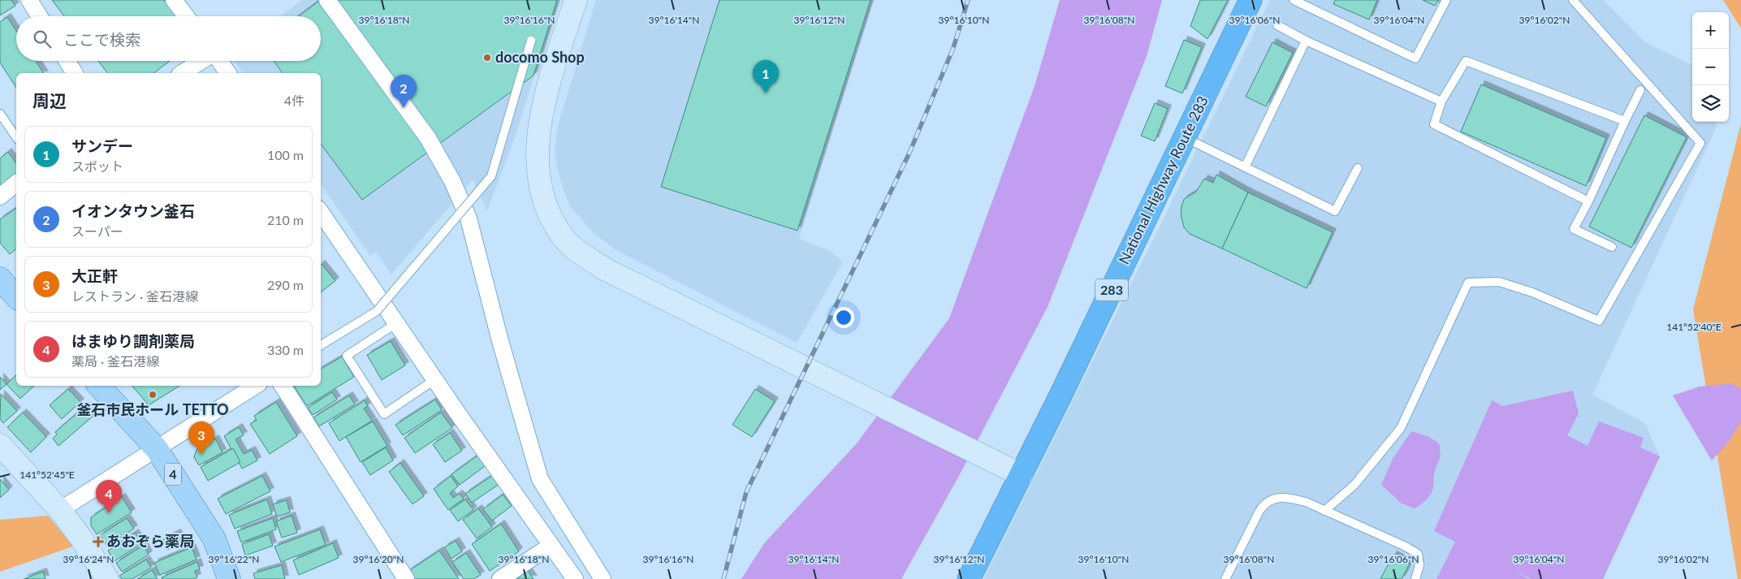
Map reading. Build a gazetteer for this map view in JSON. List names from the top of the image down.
{
  "streets": {
    "highway": ["National Highway Route 283", "283"],
    "main road": ["4"]
  },
  "places": {
    "other": ["docomo Shop", "釜石市民ホール TETTO"],
    "health": ["あおぞら薬局"]
  },
  "page": {
    "map_buttons": ["+", "−"],
    "search": "ここで検索",
    "pins": [
      "1",
      "2",
      "3",
      "4"
    ],
    "heading": ["周辺", "4件"],
    "list": [
      {
        "mark": "1",
        "name": "サンデー",
        "note": "スポット",
        "value": "100 m"
      },
      {
        "mark": "2",
        "name": "イオンタウン釜石",
        "note": "スーパー",
        "value": "210 m"
      },
      {
        "mark": "3",
        "name": "大正軒",
        "note": "レストラン · 釜石港線",
        "value": "290 m"
      },
      {
        "mark": "4",
        "name": "はまゆり調剤薬局",
        "note": "薬局 · 釜石港線",
        "value": "330 m"
      }
    ]
  },
  "coordinates": [
    "39°16'18\"N",
    "39°16'16\"N",
    "39°16'14\"N",
    "39°16'12\"N",
    "39°16'10\"N",
    "39°16'08\"N",
    "39°16'06\"N",
    "39°16'04\"N",
    "39°16'02\"N",
    "141°52'40\"E",
    "141°52'45\"E",
    "39°16'24\"N",
    "39°16'22\"N",
    "39°16'20\"N"
  ]
}
